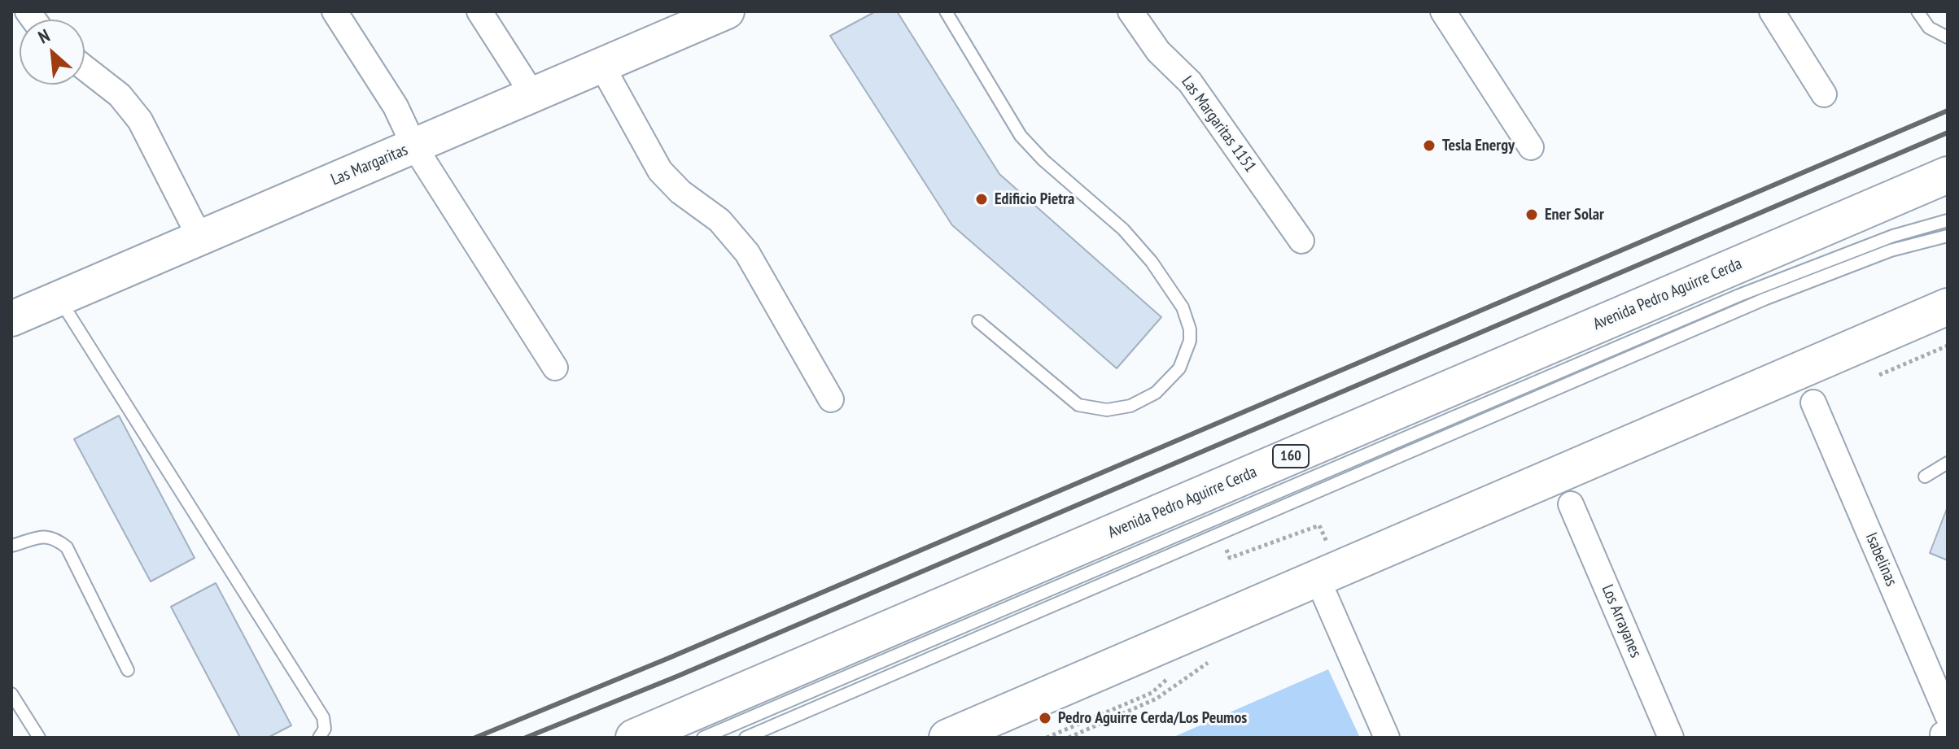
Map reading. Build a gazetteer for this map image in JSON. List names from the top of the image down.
{
  "streets": {
    "highway": ["Avenida Pedro Aguirre Cerda", "160"],
    "street": [
      "Las Margaritas 1151",
      "Las Margaritas",
      "Isabelinas",
      "Los Arrayanes"
    ]
  },
  "places": [
    "Tesla Energy",
    "Edificio Pietra",
    "Ener Solar",
    "Pedro Aguirre Cerda/Los Peumos"
  ],
  "north": "top left"
}
